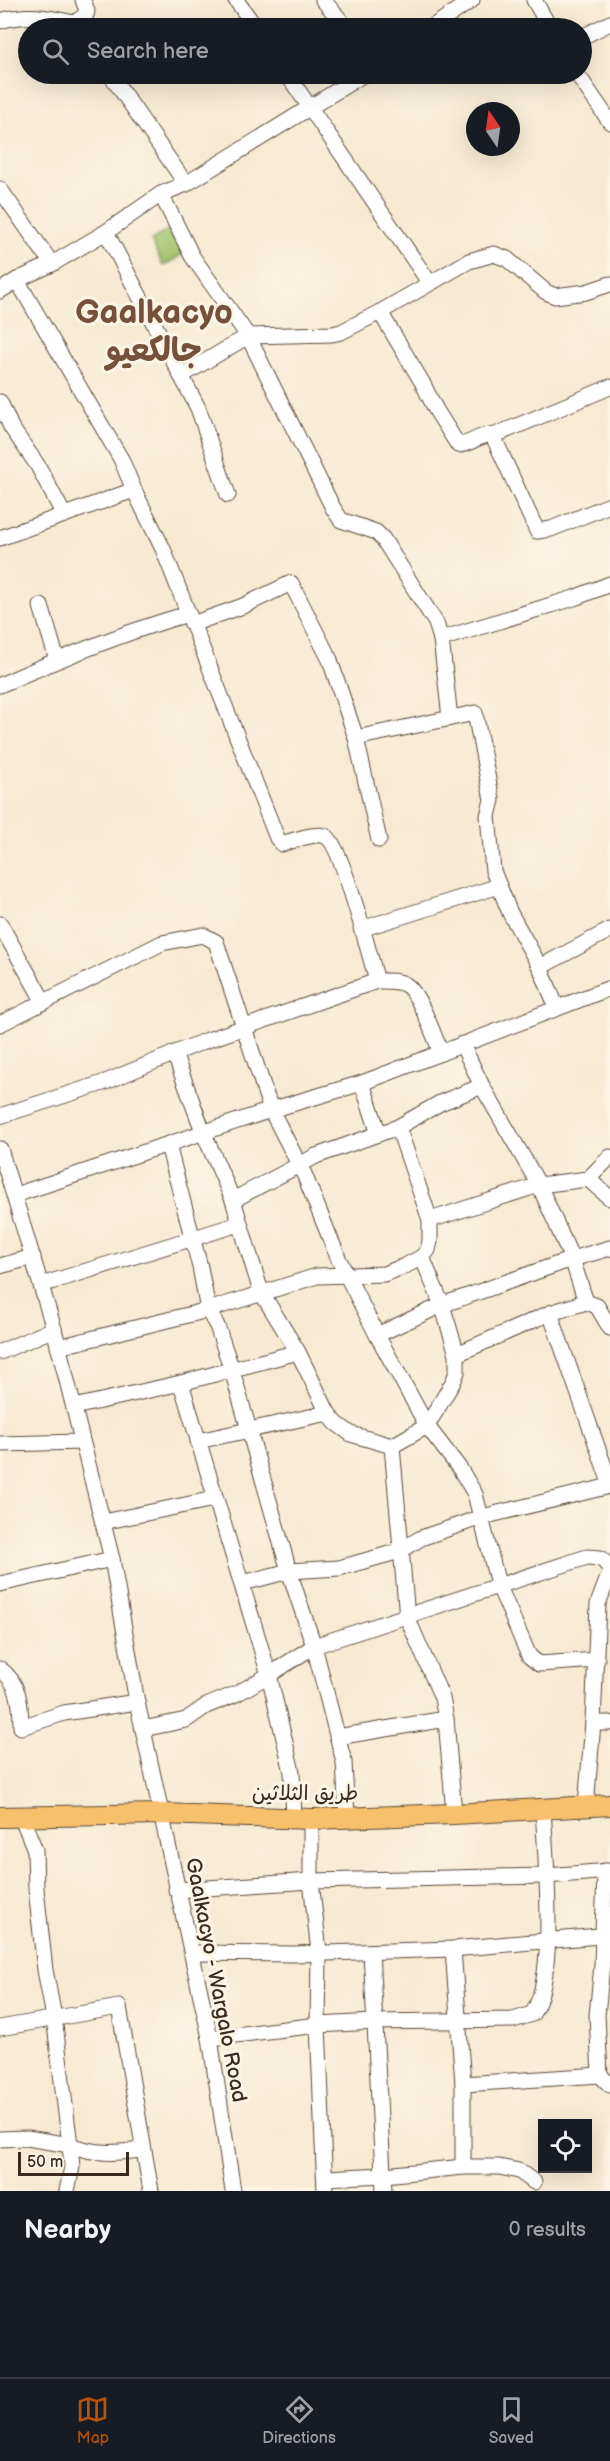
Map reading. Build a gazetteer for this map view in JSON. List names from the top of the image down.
{
  "streets": {
    "main road": ["طريق الثلاثين"],
    "street": ["Gaalkacyo - Wargalo Road"]
  },
  "crossings": [
    ["طريق الثلاثين", "Gaalkacyo - Wargalo Road"]
  ],
  "districts": ["Gaalkacyo جالكعيو"],
  "scale_bar": "50 m",
  "north": "top",
  "page": {
    "search": "Search here",
    "scale": "50 m",
    "heading": ["Nearby", "0 results"],
    "nav": ["Map", "Directions", "Saved"]
  }
}
